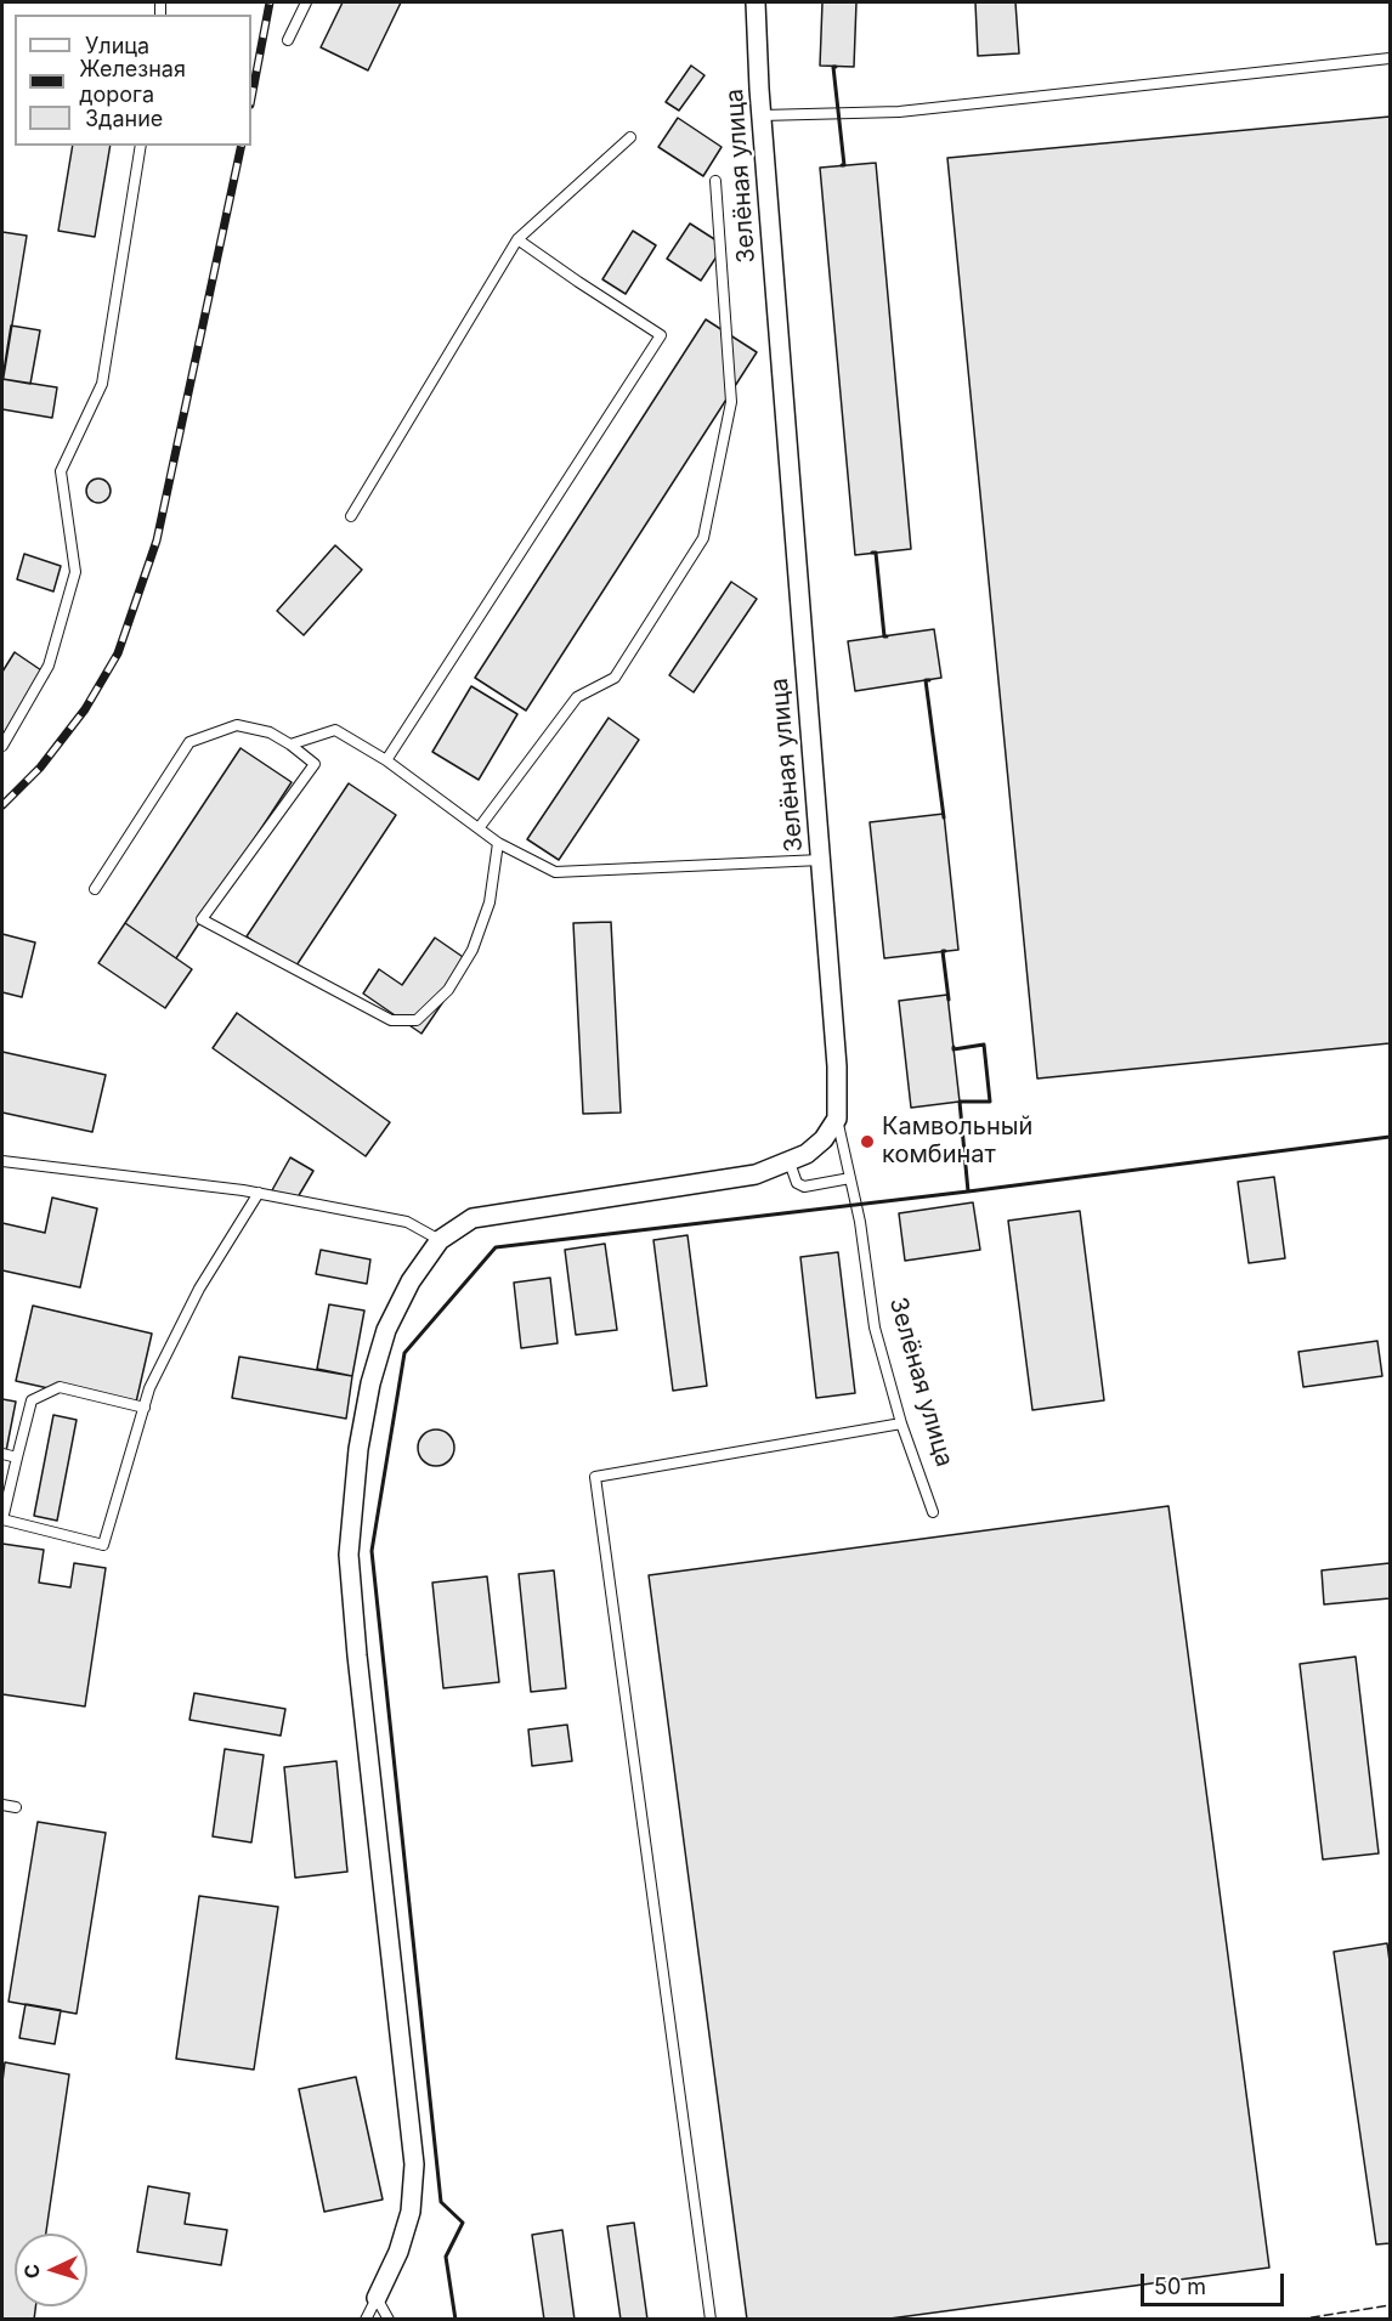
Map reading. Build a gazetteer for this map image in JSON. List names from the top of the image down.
{
  "streets": {
    "street": ["Зелёная улица"]
  },
  "places": ["Камвольный комбинат"],
  "legend": ["Улица", "Железная дорога", "Здание"],
  "scale_bar": "50 m",
  "north": "left"
}
